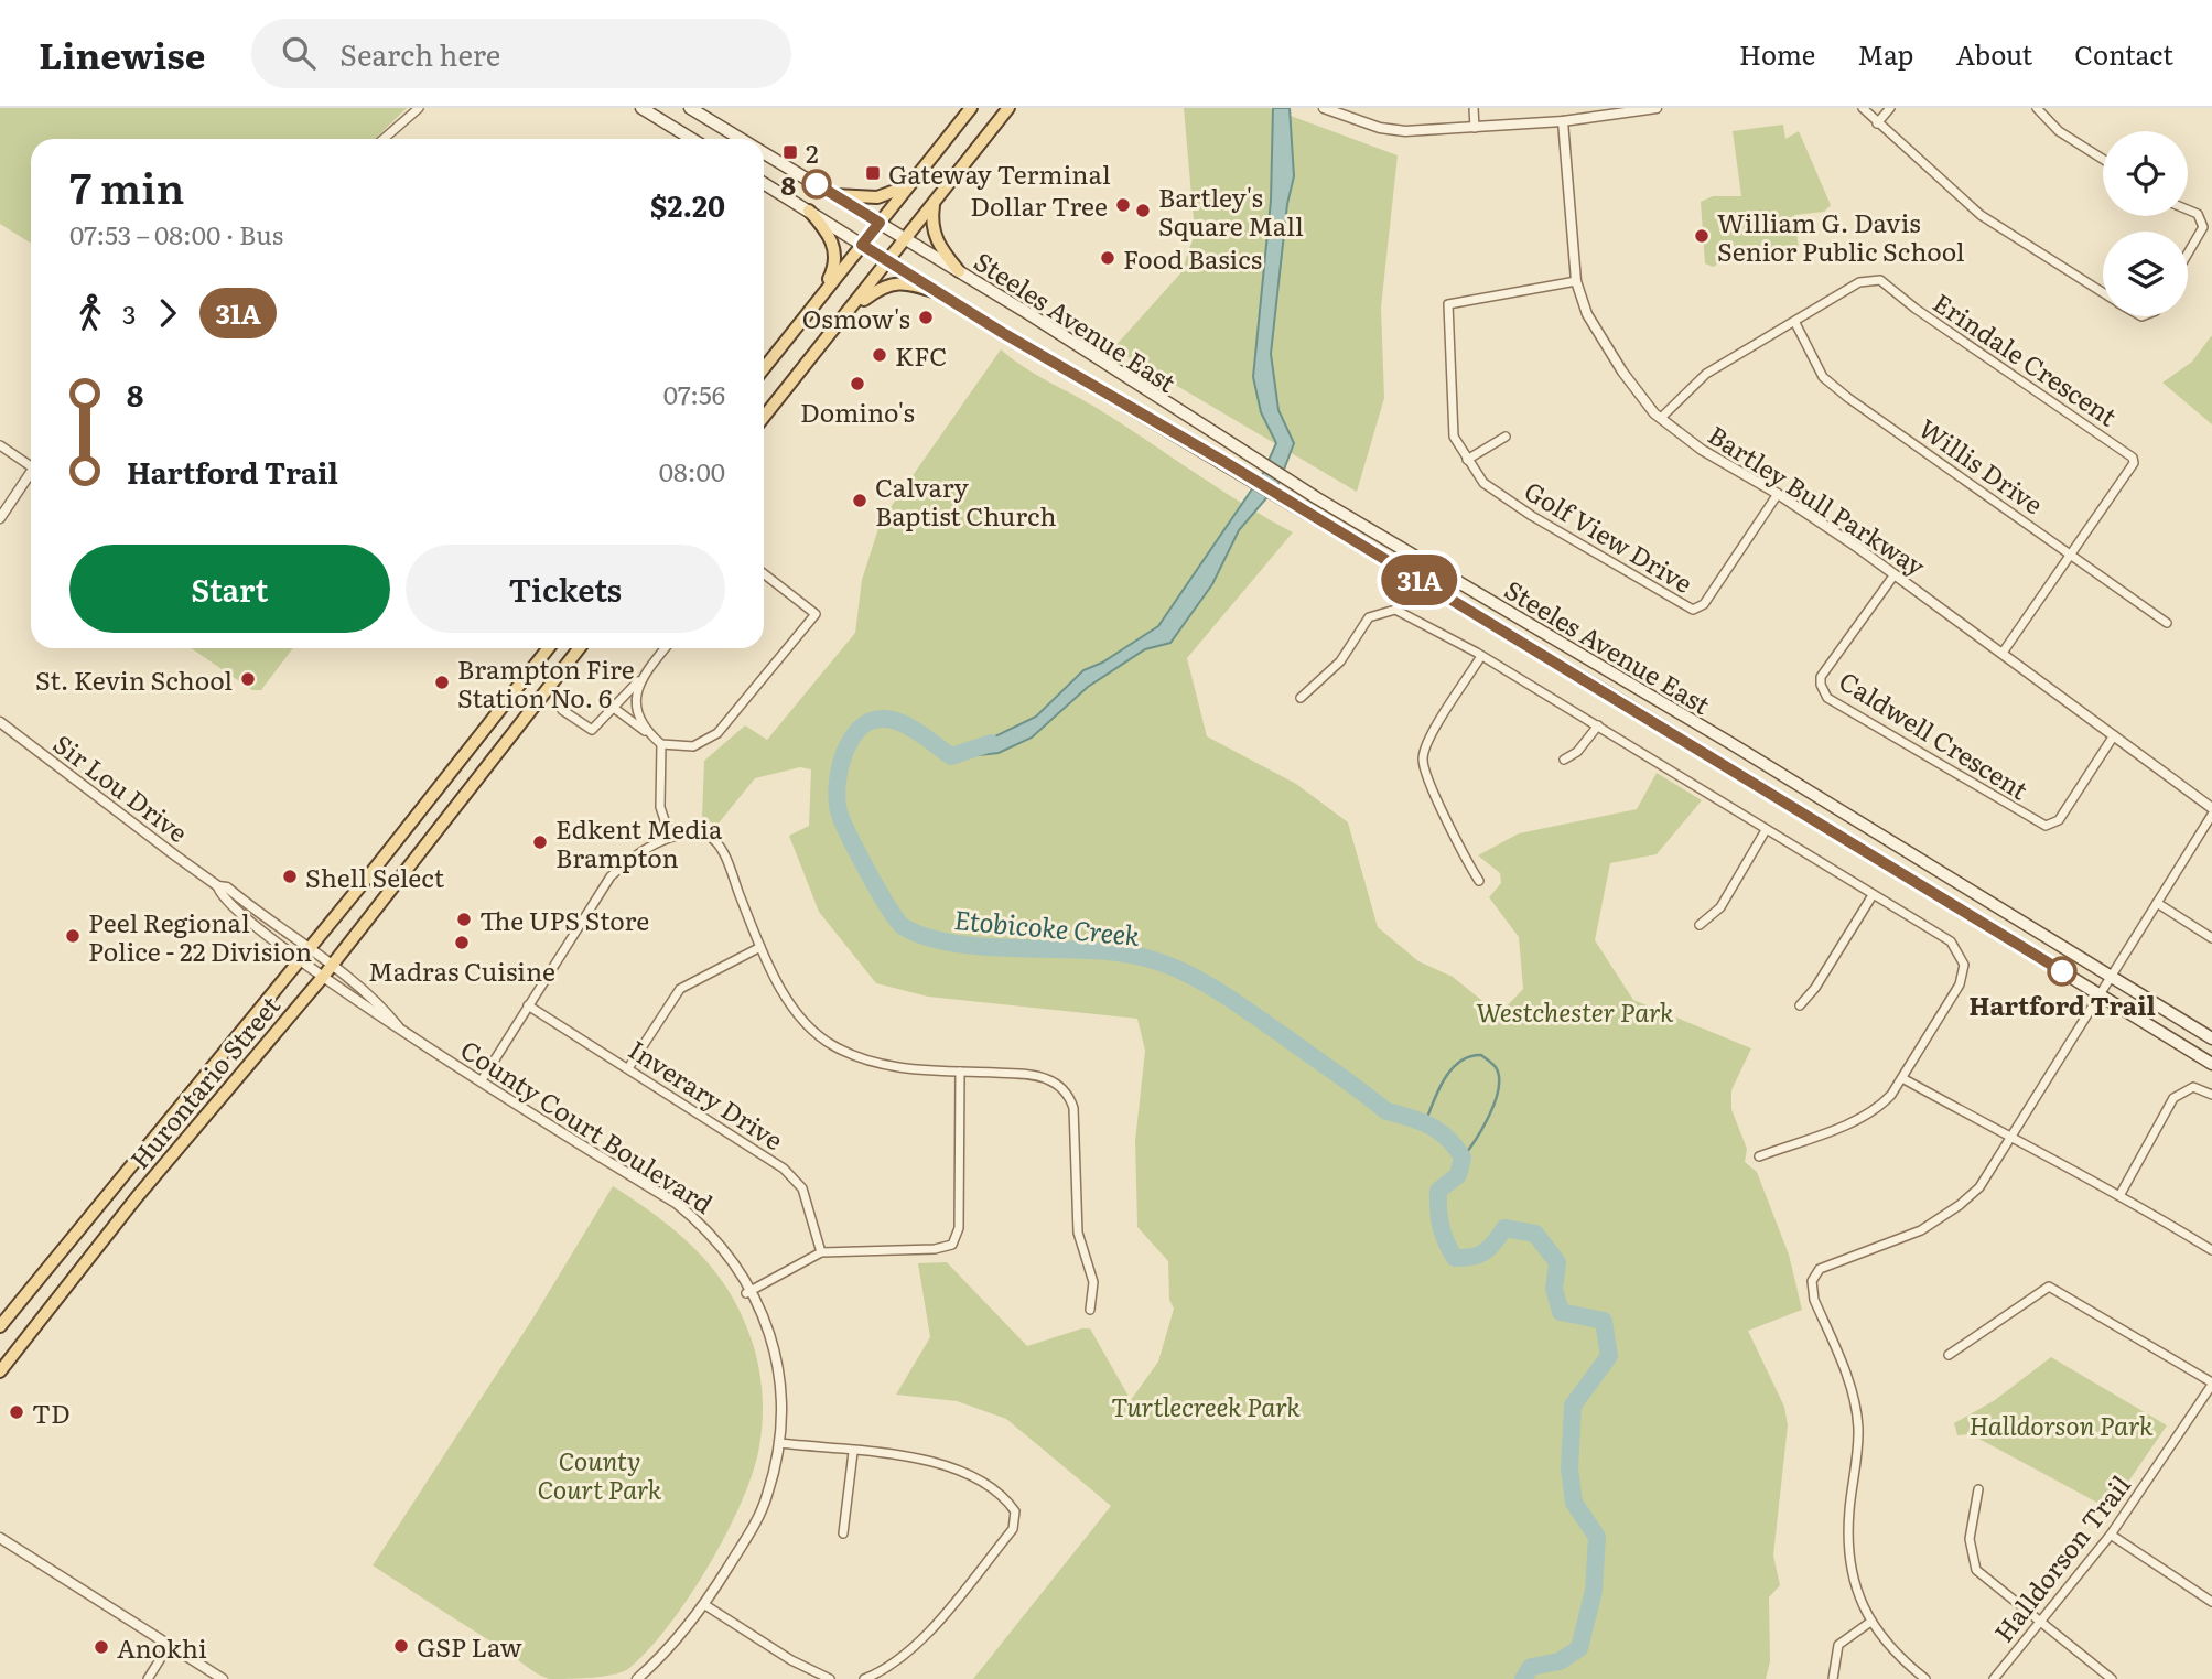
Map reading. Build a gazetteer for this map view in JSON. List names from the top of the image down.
{
  "streets": {
    "main road": ["Steeles Avenue East", "Hurontario Street"],
    "street": [
      "Erindale Crescent",
      "Willis Drive",
      "Bartley Bull Parkway",
      "Golf View Drive",
      "Caldwell Crescent",
      "Sir Lou Drive",
      "Inverary Drive",
      "County Court Boulevard",
      "Halldorson Trail"
    ]
  },
  "crossings": [
    ["Erindale Crescent", "Willis Drive"],
    ["Erindale Crescent", "Bartley Bull Parkway"],
    ["Bartley Bull Parkway", "Golf View Drive"],
    ["Bartley Bull Parkway", "Caldwell Crescent"],
    ["Sir Lou Drive", "Hurontario Street"],
    ["Sir Lou Drive", "County Court Boulevard"],
    ["Hurontario Street", "County Court Boulevard"]
  ],
  "water": ["Etobicoke Creek"],
  "parks": [
    "Westchester Park",
    "Turtlecreek Park",
    "Halldorson Park",
    "County Court Park"
  ],
  "places": {
    "transit": ["2", "Gateway Terminal"],
    "other": [
      "8",
      "Dollar Tree",
      "Bartley's Square Mall",
      "William G. Davis Senior Public School",
      "Food Basics",
      "Osmow's",
      "KFC",
      "Domino's",
      "Calvary Baptist Church",
      "St. Kevin School",
      "Brampton Fire Station No. 6",
      "Edkent Media Brampton",
      "Shell Select",
      "The UPS Store",
      "Peel Regional Police - 22 Division",
      "Madras Cuisine",
      "Hartford Trail",
      "TD",
      "GSP Law",
      "Anokhi"
    ]
  },
  "lines": ["bus line 31A"],
  "page": {
    "header": "Linewise",
    "search": "Search here",
    "nav": [
      "Home",
      "Map",
      "About",
      "Contact"
    ],
    "on_map": "31A",
    "heading": ["7 min", "07:53 – 08:00 · Bus", "$2.20"],
    "legs": ["3", "31A"],
    "list": [
      {
        "name": "8",
        "value": "07:56"
      },
      {
        "name": "Hartford Trail",
        "value": "08:00"
      }
    ],
    "buttons": ["Start", "Tickets"]
  }
}
